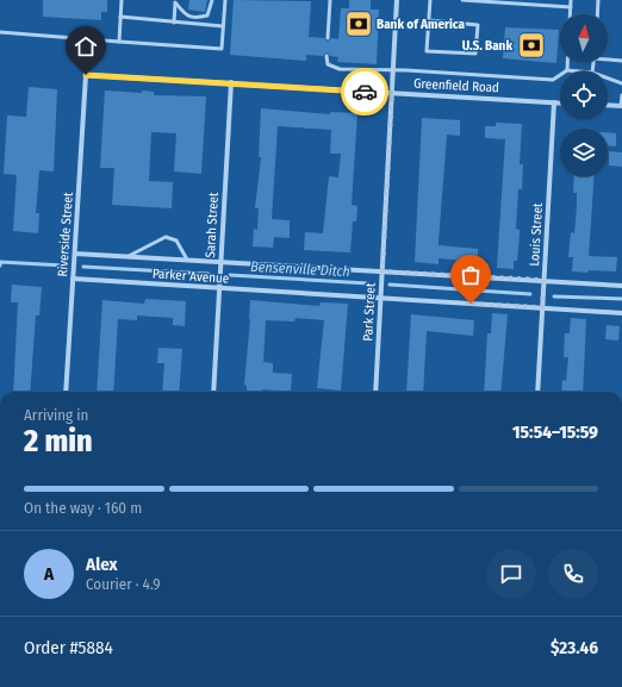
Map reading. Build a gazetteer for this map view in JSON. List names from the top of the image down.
{
  "streets": {
    "street": [
      "Greenfield Road",
      "Sarah Street",
      "Riverside Street",
      "Louis Street",
      "Parker Avenue",
      "Park Street"
    ]
  },
  "crossings": [
    ["Greenfield Road", "Sarah Street"],
    ["Greenfield Road", "Riverside Street"],
    ["Greenfield Road", "Louis Street"],
    ["Greenfield Road", "Park Street"],
    ["Sarah Street", "Parker Avenue"],
    ["Riverside Street", "Parker Avenue"],
    ["Louis Street", "Parker Avenue"],
    ["Parker Avenue", "Park Street"]
  ],
  "water": ["Bensenville Ditch"],
  "places": {
    "bank": ["Bank of America", "U.S. Bank"]
  },
  "north": "top",
  "page": {
    "heading": ["2 min", "Arriving in", "15:54–15:59"],
    "panel": [
      "Alex",
      "Courier · 4.9",
      "Order #5884",
      "$23.46"
    ],
    "bar": "On the way · 160 m",
    "round": "A"
  }
}
